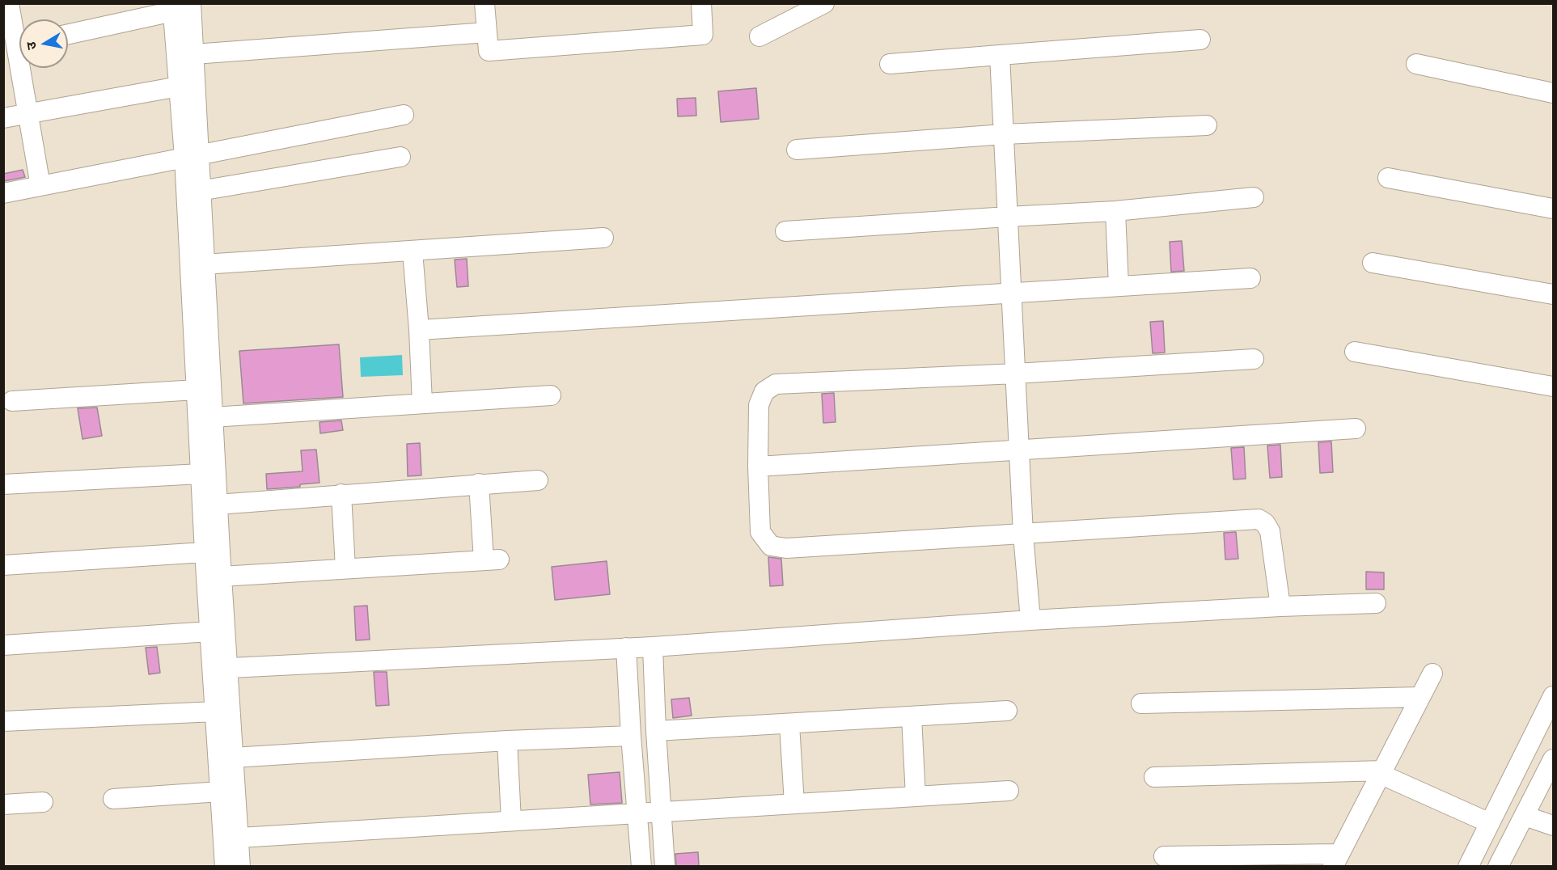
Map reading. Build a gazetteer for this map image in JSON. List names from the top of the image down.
{
  "north": "left"
}
